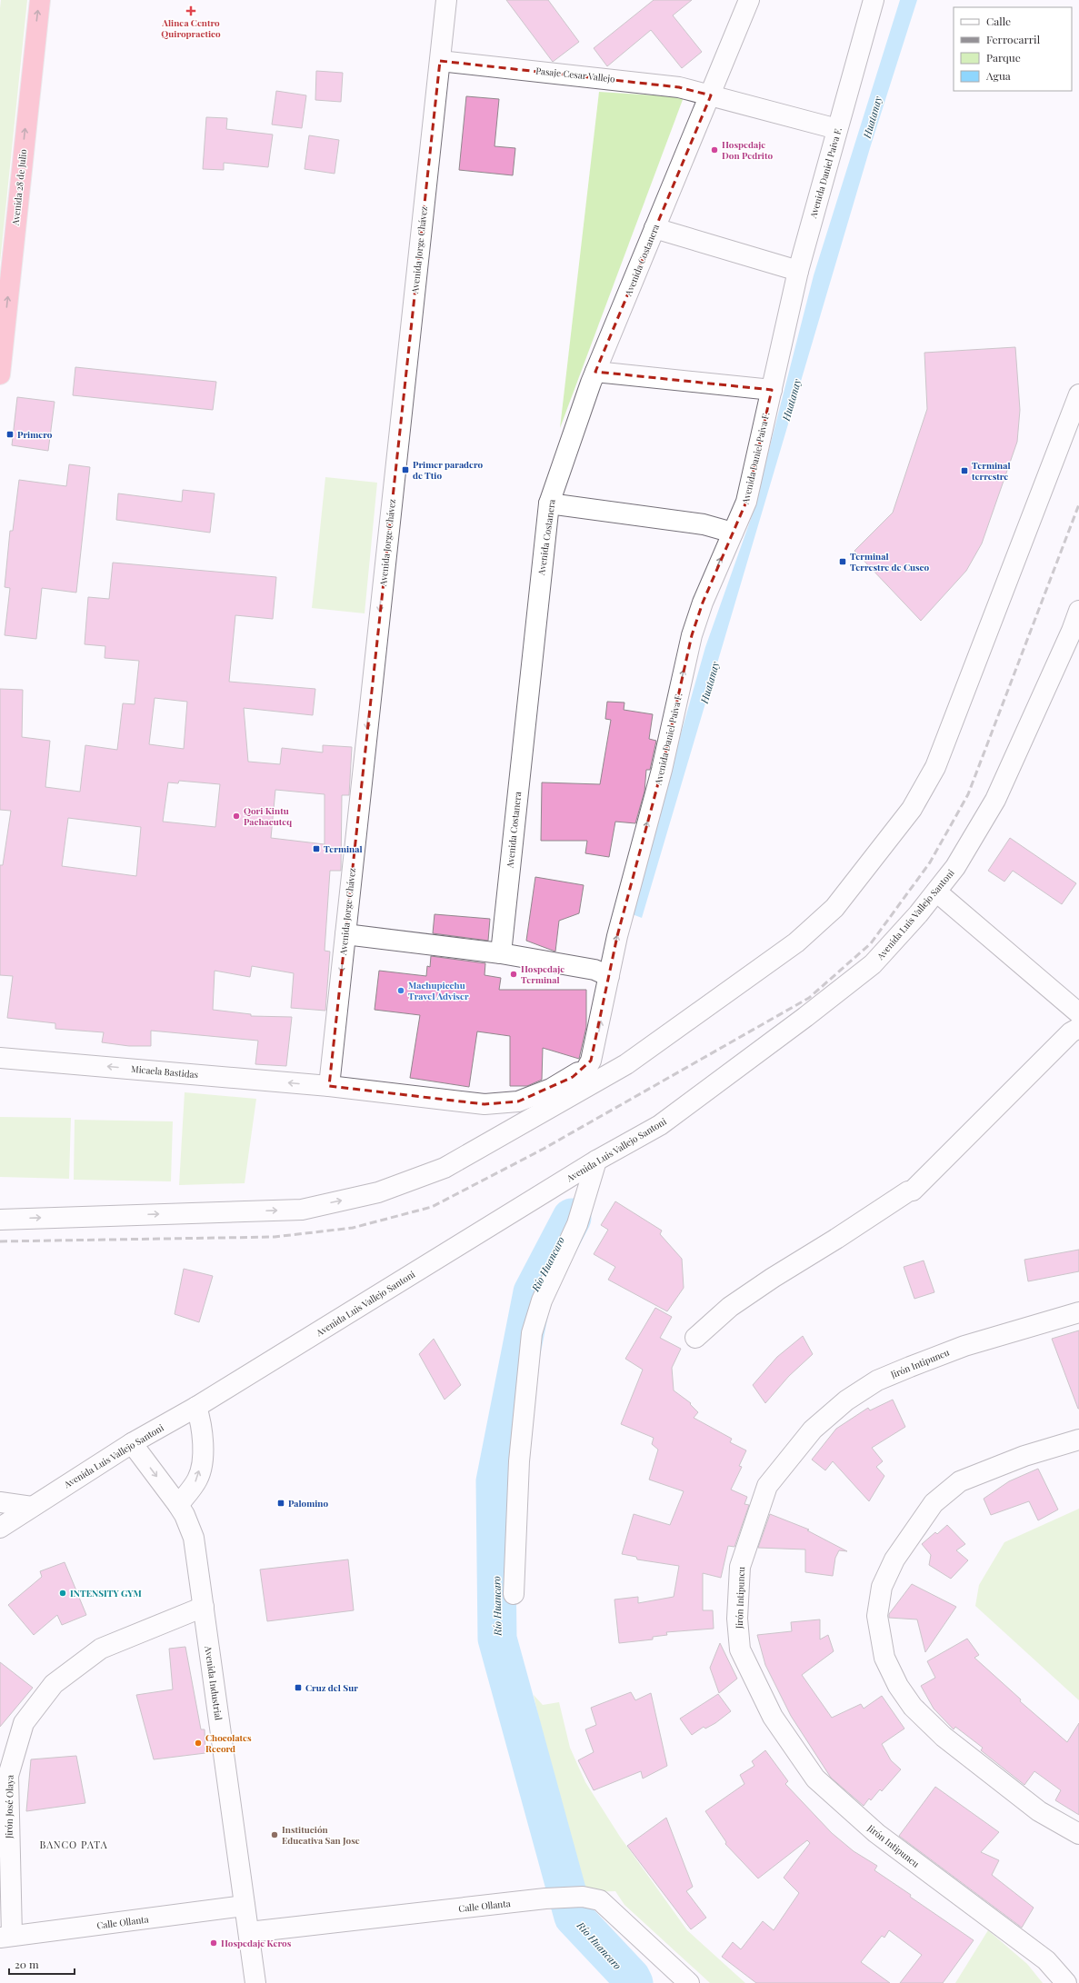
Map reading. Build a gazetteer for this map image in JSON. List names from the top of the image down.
{
  "streets": {
    "highway": ["Avenida 28 de Julio"],
    "street": [
      "Pasaje Cesar Vallejo",
      "Avenida Daniel Paiva F.",
      "Avenida Jorge Chávez",
      "Avenida Costanera",
      "Avenida Luis Vallejo Santoni",
      "Micaela Bastidas",
      "Jirón Intipuncu",
      "Avenida Industrial",
      "Jirón José Olaya",
      "Calle Ollanta"
    ]
  },
  "crossings": [
    ["Pasaje Cesar Vallejo", "Avenida Daniel Paiva F."],
    ["Pasaje Cesar Vallejo", "Avenida Jorge Chávez"],
    ["Pasaje Cesar Vallejo", "Avenida Costanera"],
    ["Avenida Daniel Paiva F.", "Micaela Bastidas"],
    ["Avenida Jorge Chávez", "Micaela Bastidas"],
    ["Avenida Luis Vallejo Santoni", "Avenida Industrial"],
    ["Avenida Industrial", "Jirón José Olaya"],
    ["Avenida Industrial", "Calle Ollanta"],
    ["Jirón José Olaya", "Calle Ollanta"]
  ],
  "one_way": ["Avenida Daniel Paiva F.", "Avenida 28 de Julio", "Avenida Jorge Chávez"],
  "districts": ["BANCO PATA"],
  "water": ["Huatanay", "Río Huancaro"],
  "places": {
    "health": ["Alinea Centro Quiropractico"],
    "other": [
      "Hospedaje Don Pedrito",
      "Qori Kintu Pachacuteq",
      "Hospedaje Terminal",
      "Machupicchu Travel Adviser",
      "INTENSITY GYM",
      "Chocolates Record",
      "Institución Educativa San Jose",
      "Hospedaje Keros"
    ],
    "transit": [
      "Primero",
      "Primer paradero de Ttio",
      "Terminal terrestre",
      "Terminal Terrestre de Cusco",
      "Terminal",
      "Palomino",
      "Cruz del Sur"
    ]
  },
  "legend": [
    "Calle",
    "Ferrocarril",
    "Parque",
    "Agua"
  ],
  "scale_bar": "20 m"
}
